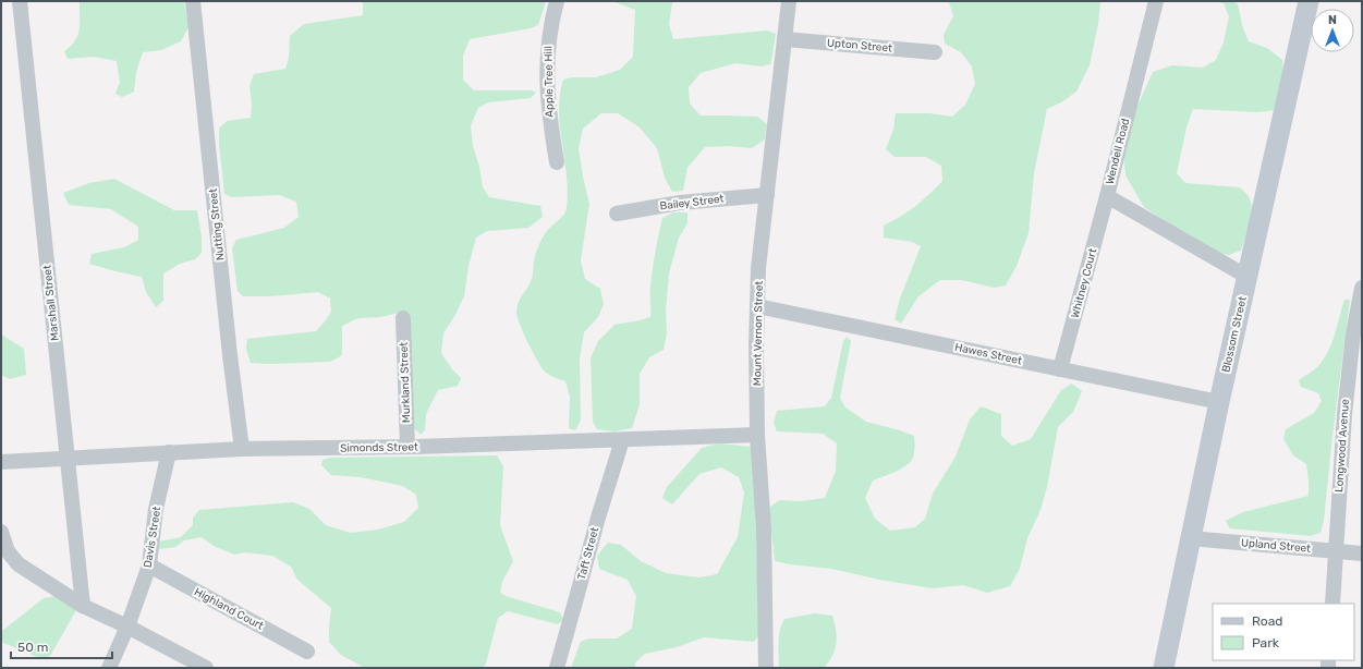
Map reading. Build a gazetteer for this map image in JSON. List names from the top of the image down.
{
  "streets": {
    "street": [
      "Upton Street",
      "Apple Tree Hill",
      "Wendell Road",
      "Bailey Street",
      "Nutting Street",
      "Whitney Court",
      "Marshall Street",
      "Mount Vernon Street",
      "Blossom Street",
      "Hawes Street",
      "Murkland Street",
      "Longwood Avenue",
      "Simonds Street",
      "Davis Street",
      "Upland Street",
      "Taft Street",
      "Highland Court"
    ]
  },
  "crossings": [
    ["Upton Street", "Mount Vernon Street"],
    ["Wendell Road", "Whitney Court"],
    ["Wendell Road", "Blossom Street"],
    ["Bailey Street", "Mount Vernon Street"],
    ["Nutting Street", "Simonds Street"],
    ["Whitney Court", "Hawes Street"],
    ["Marshall Street", "Simonds Street"],
    ["Mount Vernon Street", "Hawes Street"],
    ["Mount Vernon Street", "Simonds Street"],
    ["Blossom Street", "Hawes Street"],
    ["Blossom Street", "Upland Street"],
    ["Murkland Street", "Simonds Street"],
    ["Longwood Avenue", "Upland Street"],
    ["Simonds Street", "Davis Street"],
    ["Simonds Street", "Taft Street"],
    ["Davis Street", "Highland Court"]
  ],
  "legend": ["Road", "Park"],
  "scale_bar": "50 m",
  "north": "top"
}
